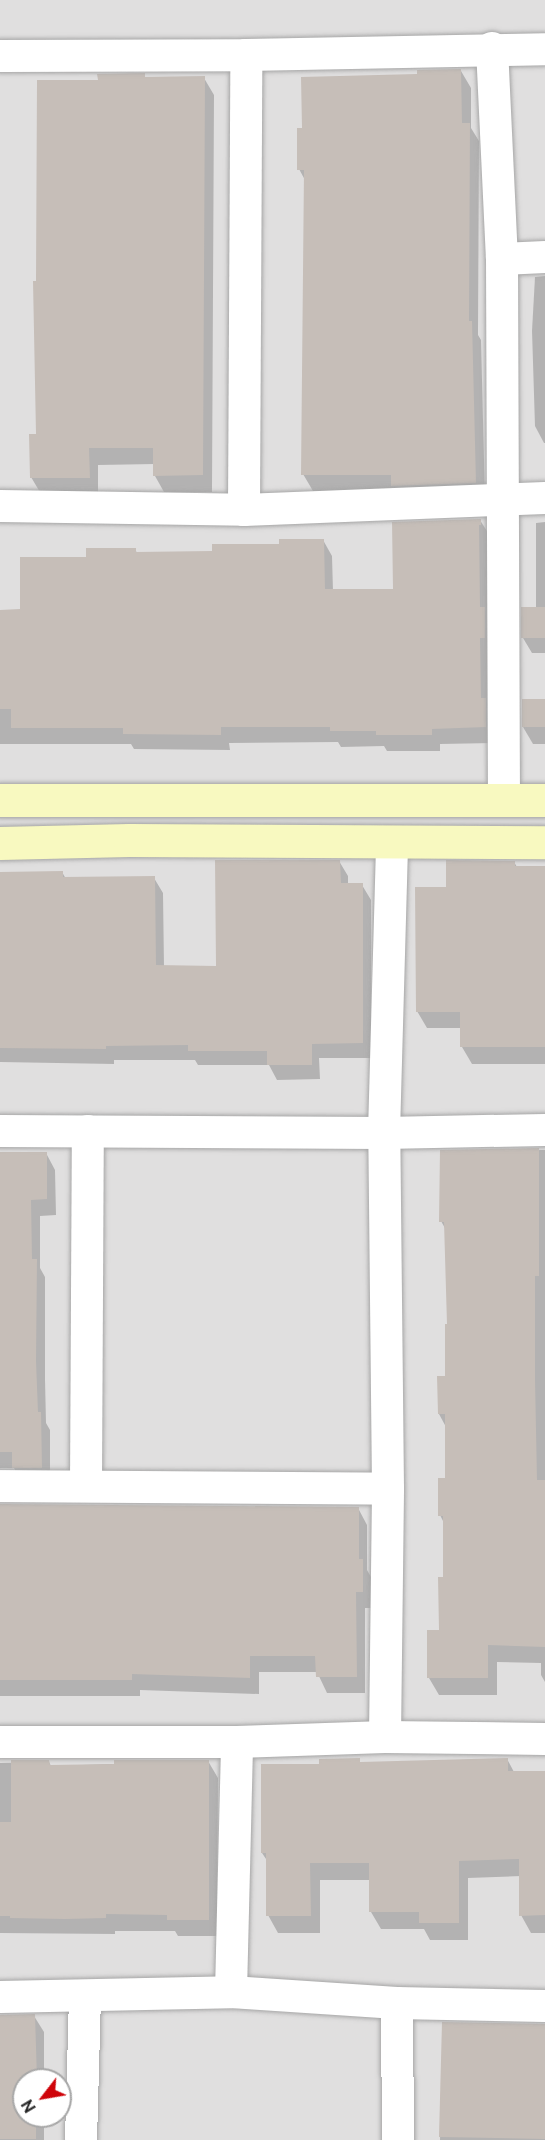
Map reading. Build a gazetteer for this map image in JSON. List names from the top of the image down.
{
  "north": "bottom left"
}
